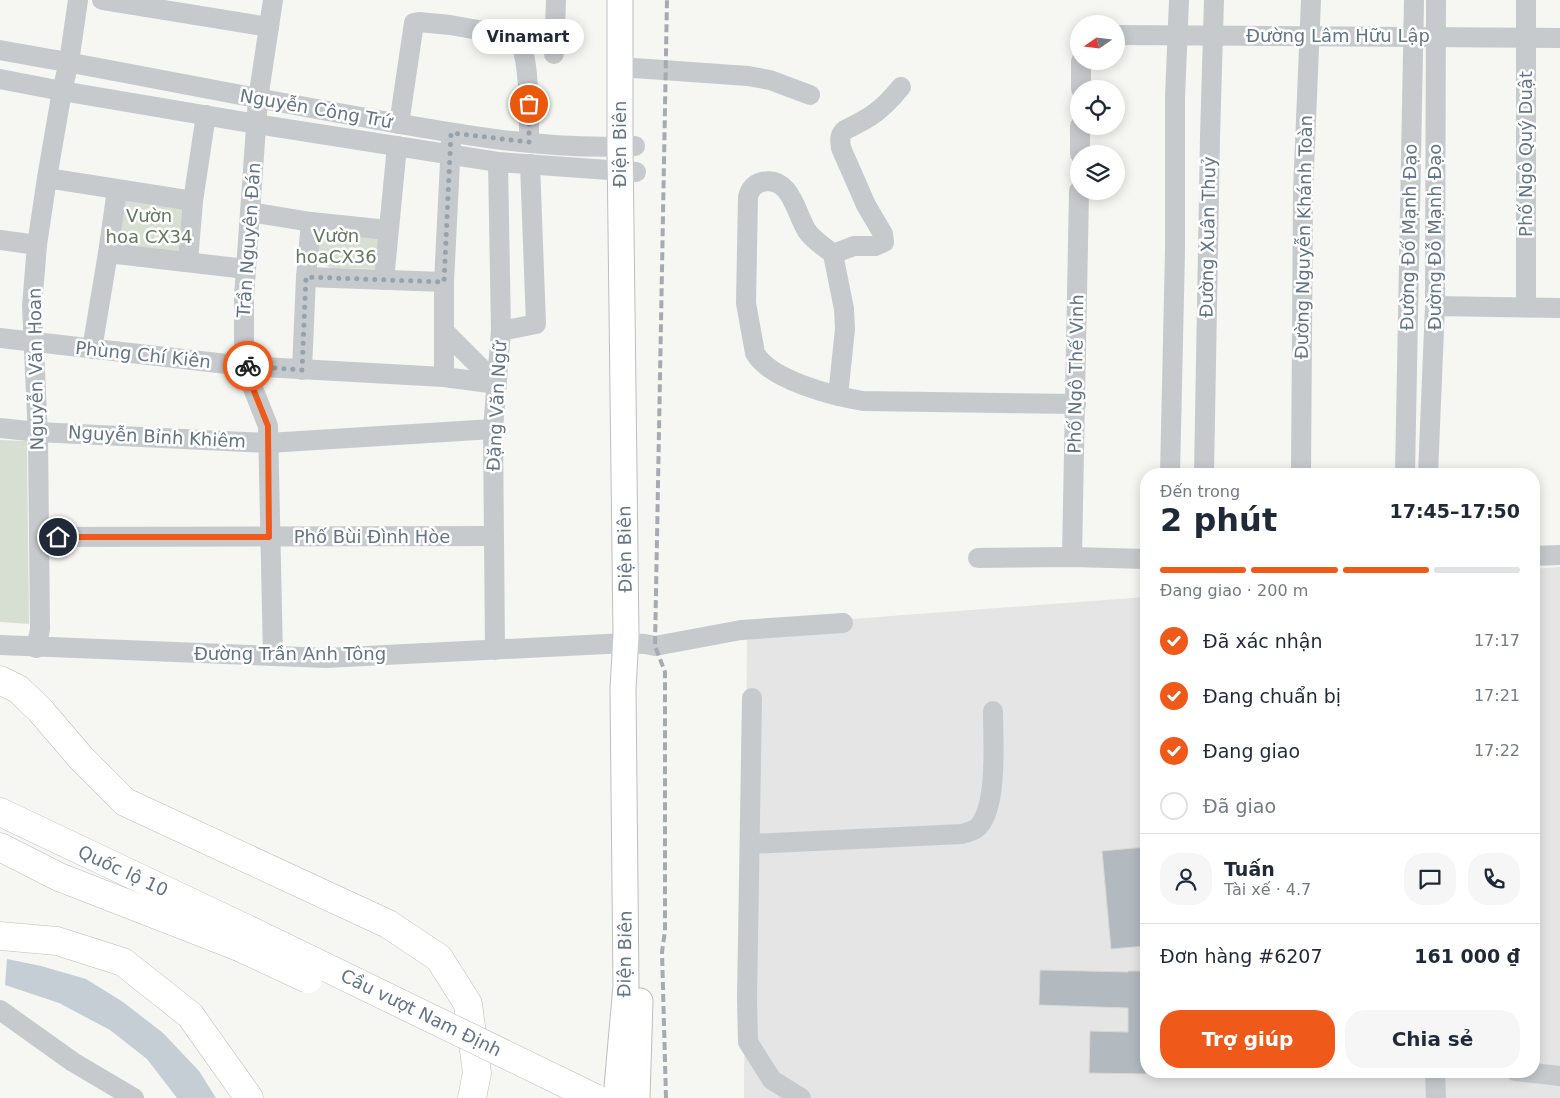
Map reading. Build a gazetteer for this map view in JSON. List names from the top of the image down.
{
  "streets": {
    "highway": ["Quốc lộ 10", "Cầu vượt Nam Định"],
    "main road": ["Điện Biên"],
    "street": [
      "Đường Lâm Hữu Lập",
      "Nguyễn Công Trứ",
      "Phố Ngô Quý Duật",
      "Đường Xuân Thuỷ",
      "Đường Nguyễn Khánh Toàn",
      "Đường Đố Mạnh Đạo",
      "Đường Đỗ Mạnh Đạo",
      "Trần Nguyên Đán",
      "Phùng Chí Kiên",
      "Nguyễn Văn Hoan",
      "Phố Ngô Thế Vinh",
      "Đặng Văn Ngữ",
      "Nguyễn Bỉnh Khiêm",
      "Phố Bùi Đình Hòe",
      "Đường Trần Anh Tông"
    ]
  },
  "crossings": [
    ["Đường Lâm Hữu Lập", "Phố Ngô Quý Duật"],
    ["Đường Lâm Hữu Lập", "Đường Xuân Thuỷ"],
    ["Đường Lâm Hữu Lập", "Đường Nguyễn Khánh Toàn"],
    ["Đường Lâm Hữu Lập", "Đường Đố Mạnh Đạo"],
    ["Đường Lâm Hữu Lập", "Đường Đỗ Mạnh Đạo"],
    ["Nguyễn Công Trứ", "Điện Biên"],
    ["Nguyễn Công Trứ", "Trần Nguyên Đán"],
    ["Nguyễn Công Trứ", "Nguyễn Văn Hoan"],
    ["Nguyễn Công Trứ", "Đặng Văn Ngữ"],
    ["Điện Biên", "Đường Trần Anh Tông"],
    ["Trần Nguyên Đán", "Phùng Chí Kiên"],
    ["Trần Nguyên Đán", "Nguyễn Bỉnh Khiêm"],
    ["Trần Nguyên Đán", "Phố Bùi Đình Hòe"],
    ["Trần Nguyên Đán", "Đường Trần Anh Tông"],
    ["Phùng Chí Kiên", "Nguyễn Văn Hoan"],
    ["Phùng Chí Kiên", "Đặng Văn Ngữ"],
    ["Nguyễn Văn Hoan", "Nguyễn Bỉnh Khiêm"],
    ["Nguyễn Văn Hoan", "Phố Bùi Đình Hòe"],
    ["Nguyễn Văn Hoan", "Đường Trần Anh Tông"],
    ["Đặng Văn Ngữ", "Nguyễn Bỉnh Khiêm"],
    ["Đặng Văn Ngữ", "Phố Bùi Đình Hòe"],
    ["Đặng Văn Ngữ", "Đường Trần Anh Tông"],
    ["Quốc lộ 10", "Cầu vượt Nam Định"]
  ],
  "parks": ["Vườn hoa CX34", "Vườn hoaCX36"],
  "places": ["Vinamart"],
  "north": "left",
  "page": {
    "bubble": "Vinamart",
    "heading": ["2 phút", "Đến trong", "17:45–17:50"],
    "panel": [
      "Tuấn",
      "Tài xế · 4.7",
      "Đơn hàng #6207",
      "161 000 ₫"
    ],
    "bar": "Đang giao · 200 m",
    "list": [
      ["Đã xác nhận", "17:17"],
      ["Đang chuẩn bị", "17:21"],
      ["Đang giao", "17:22"],
      "Đã giao"
    ],
    "buttons": ["Trợ giúp", "Chia sẻ"]
  }
}
